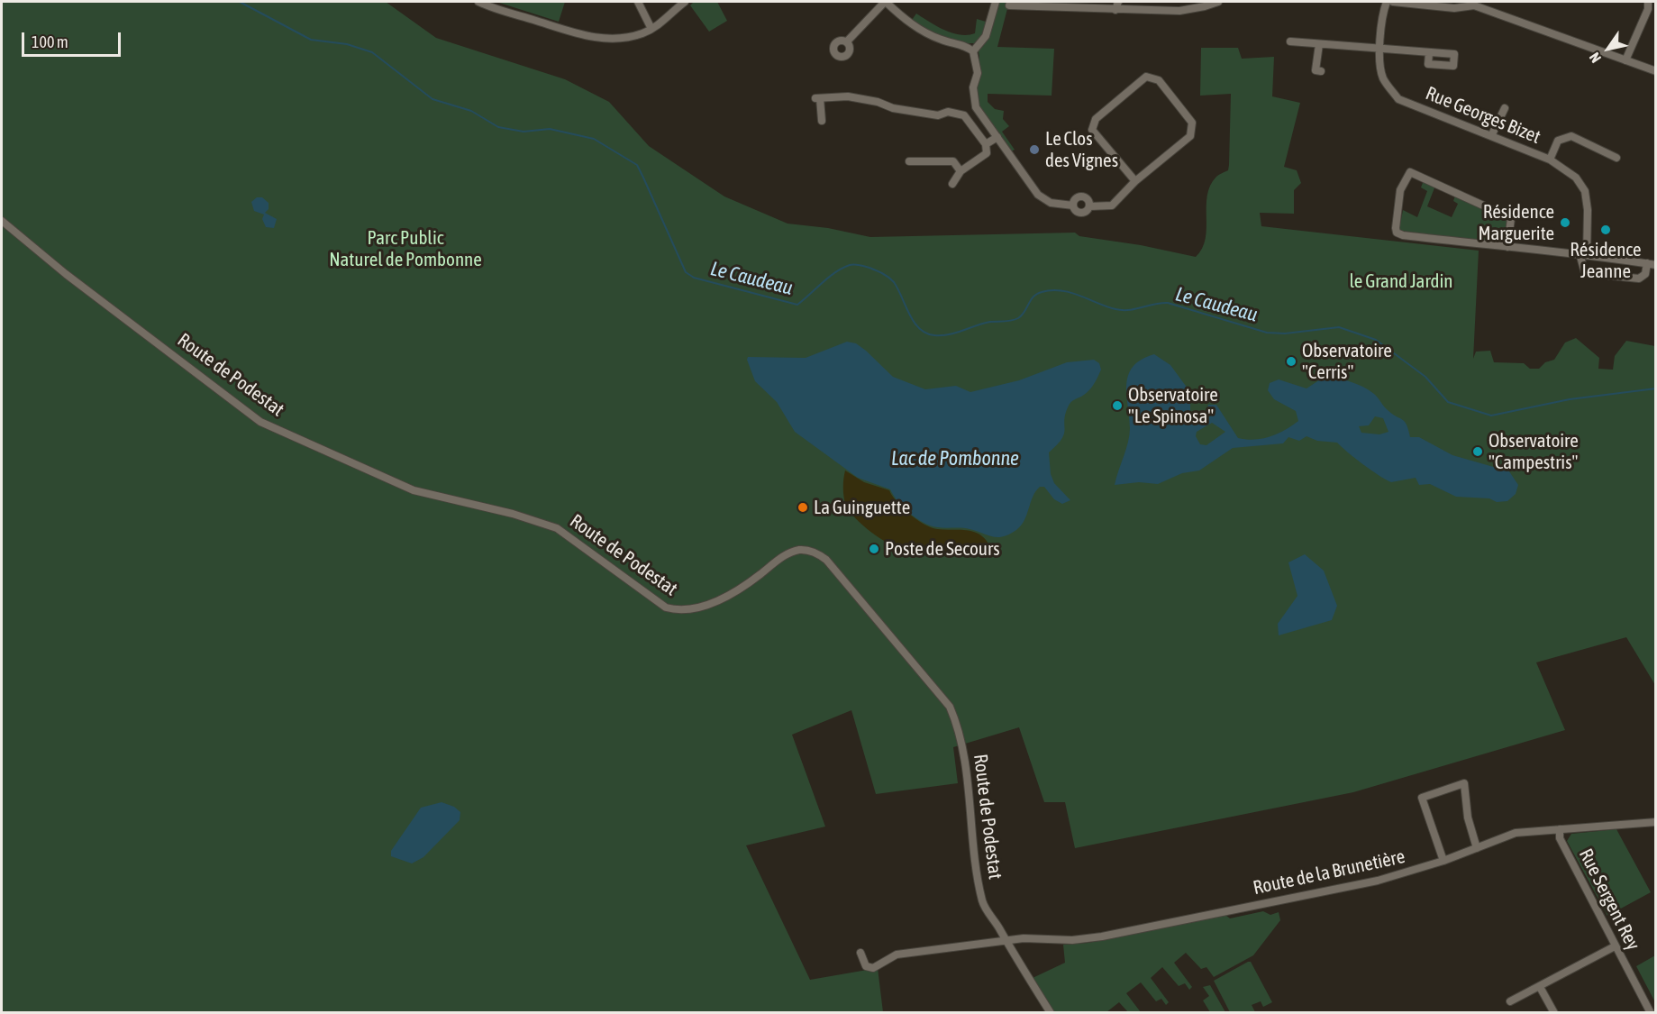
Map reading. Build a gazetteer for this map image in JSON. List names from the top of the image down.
{
  "streets": {
    "street": [
      "Rue Georges Bizet",
      "Route de Podestat",
      "Route de la Brunetière",
      "Rue Sergent Rey"
    ]
  },
  "crossings": [
    ["Route de Podestat", "Route de la Brunetière"],
    ["Route de la Brunetière", "Rue Sergent Rey"]
  ],
  "water": ["Le Caudeau", "Lac de Pombonne"],
  "parks": ["Parc Public Naturel de Pombonne", "le Grand Jardin"],
  "places": [
    "Le Clos des Vignes",
    "Résidence Marguerite",
    "Résidence Jeanne",
    "Observatoire \"Cerris\"",
    "Observatoire \"Le Spinosa\"",
    "Observatoire \"Campestris\"",
    "La Guinguette",
    "Poste de Secours"
  ],
  "scale_bar": "100 m",
  "north": "bottom left"
}
